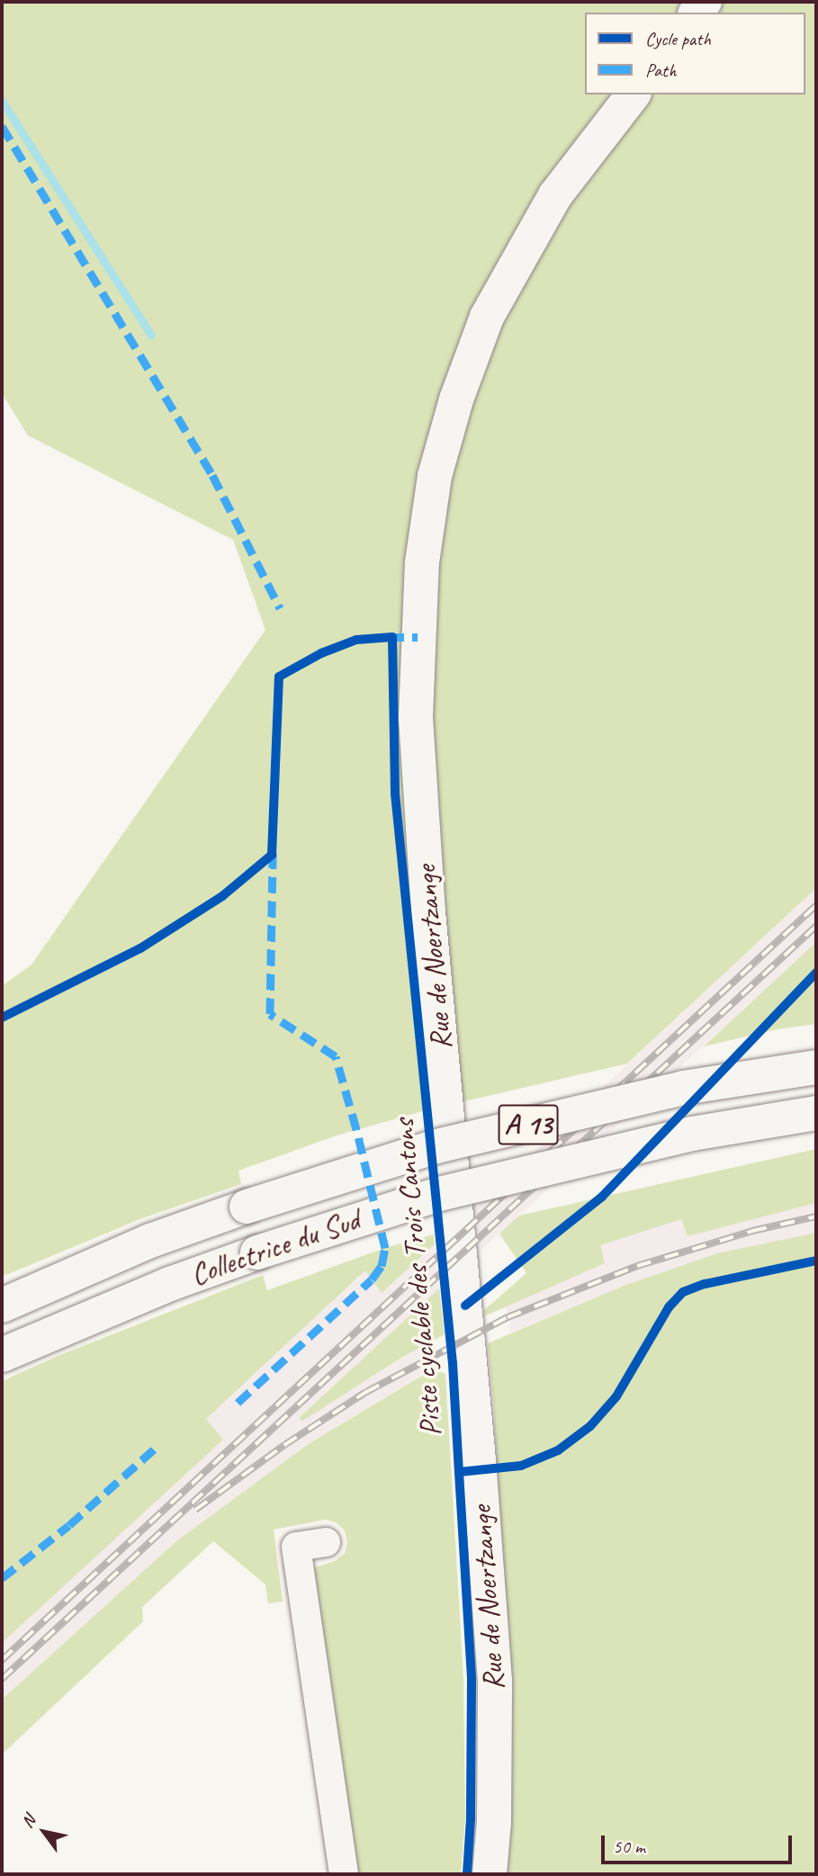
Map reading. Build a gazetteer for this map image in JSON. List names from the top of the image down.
{
  "streets": {
    "main road": ["Rue de Noertzange", "A 13", "Collectrice du Sud"],
    "cycle path": ["Piste cyclable des Trois Cantons"]
  },
  "legend": ["Cycle path", "Path"],
  "scale_bar": "50 m",
  "north": "top left"
}
